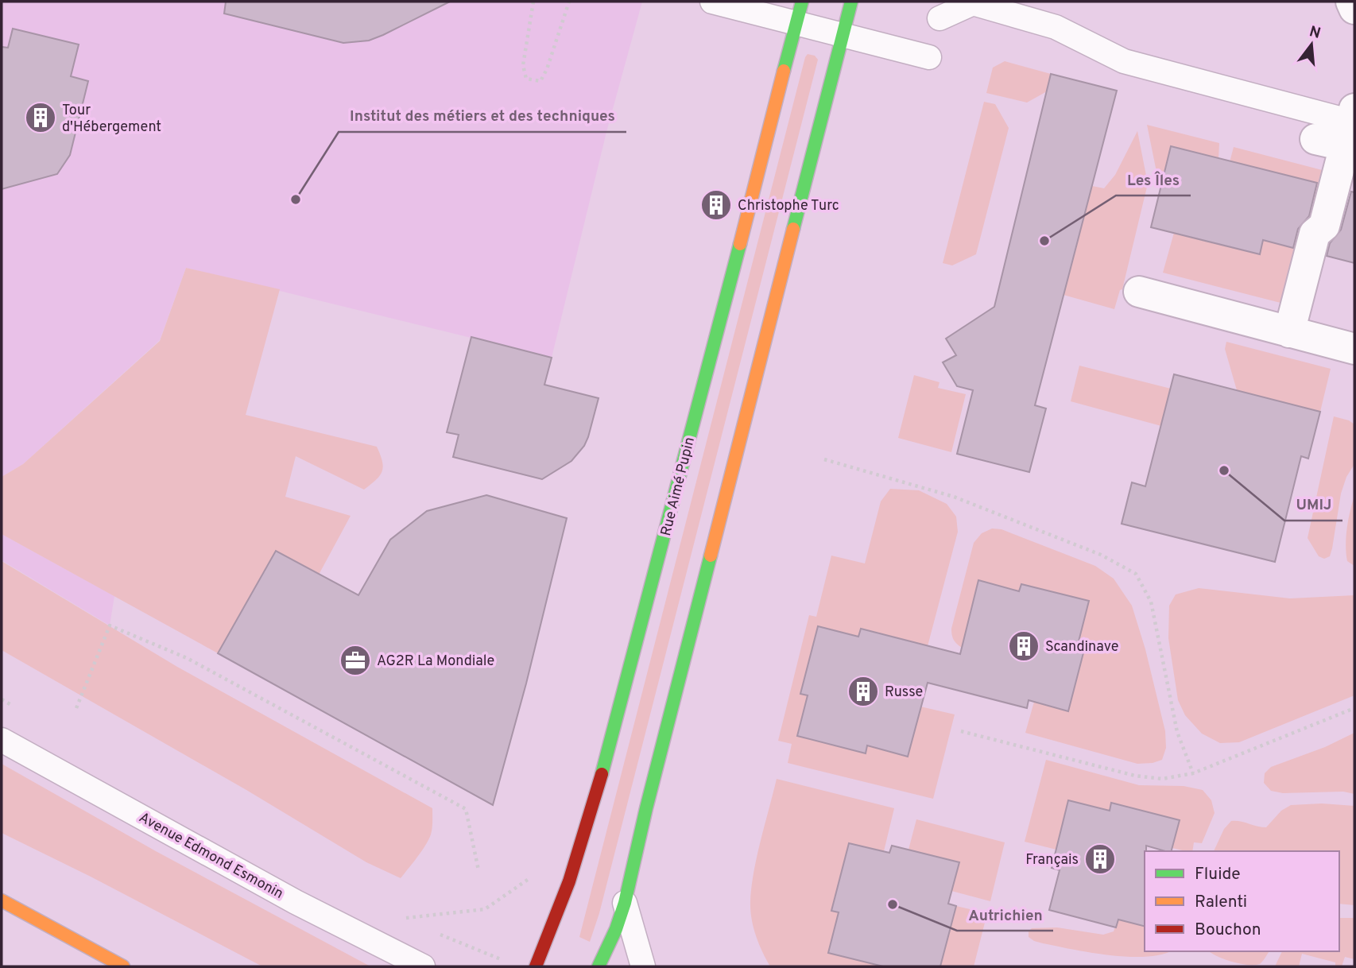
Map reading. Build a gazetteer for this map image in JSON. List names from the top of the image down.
{
  "streets": {
    "street": ["Rue Aimé Pupin"],
    "lane": ["Avenue Edmond Esmonin"]
  },
  "places": {
    "building": [
      "Tour d'Hébergement",
      "Christophe Turc",
      "Scandinave",
      "Russe",
      "Français"
    ],
    "other": [
      "Institut des métiers et des techniques",
      "Les Îles",
      "UMIJ",
      "Autrichien"
    ],
    "office": ["AG2R La Mondiale"]
  },
  "legend": ["Fluide", "Ralenti", "Bouchon"],
  "north": "top"
}
